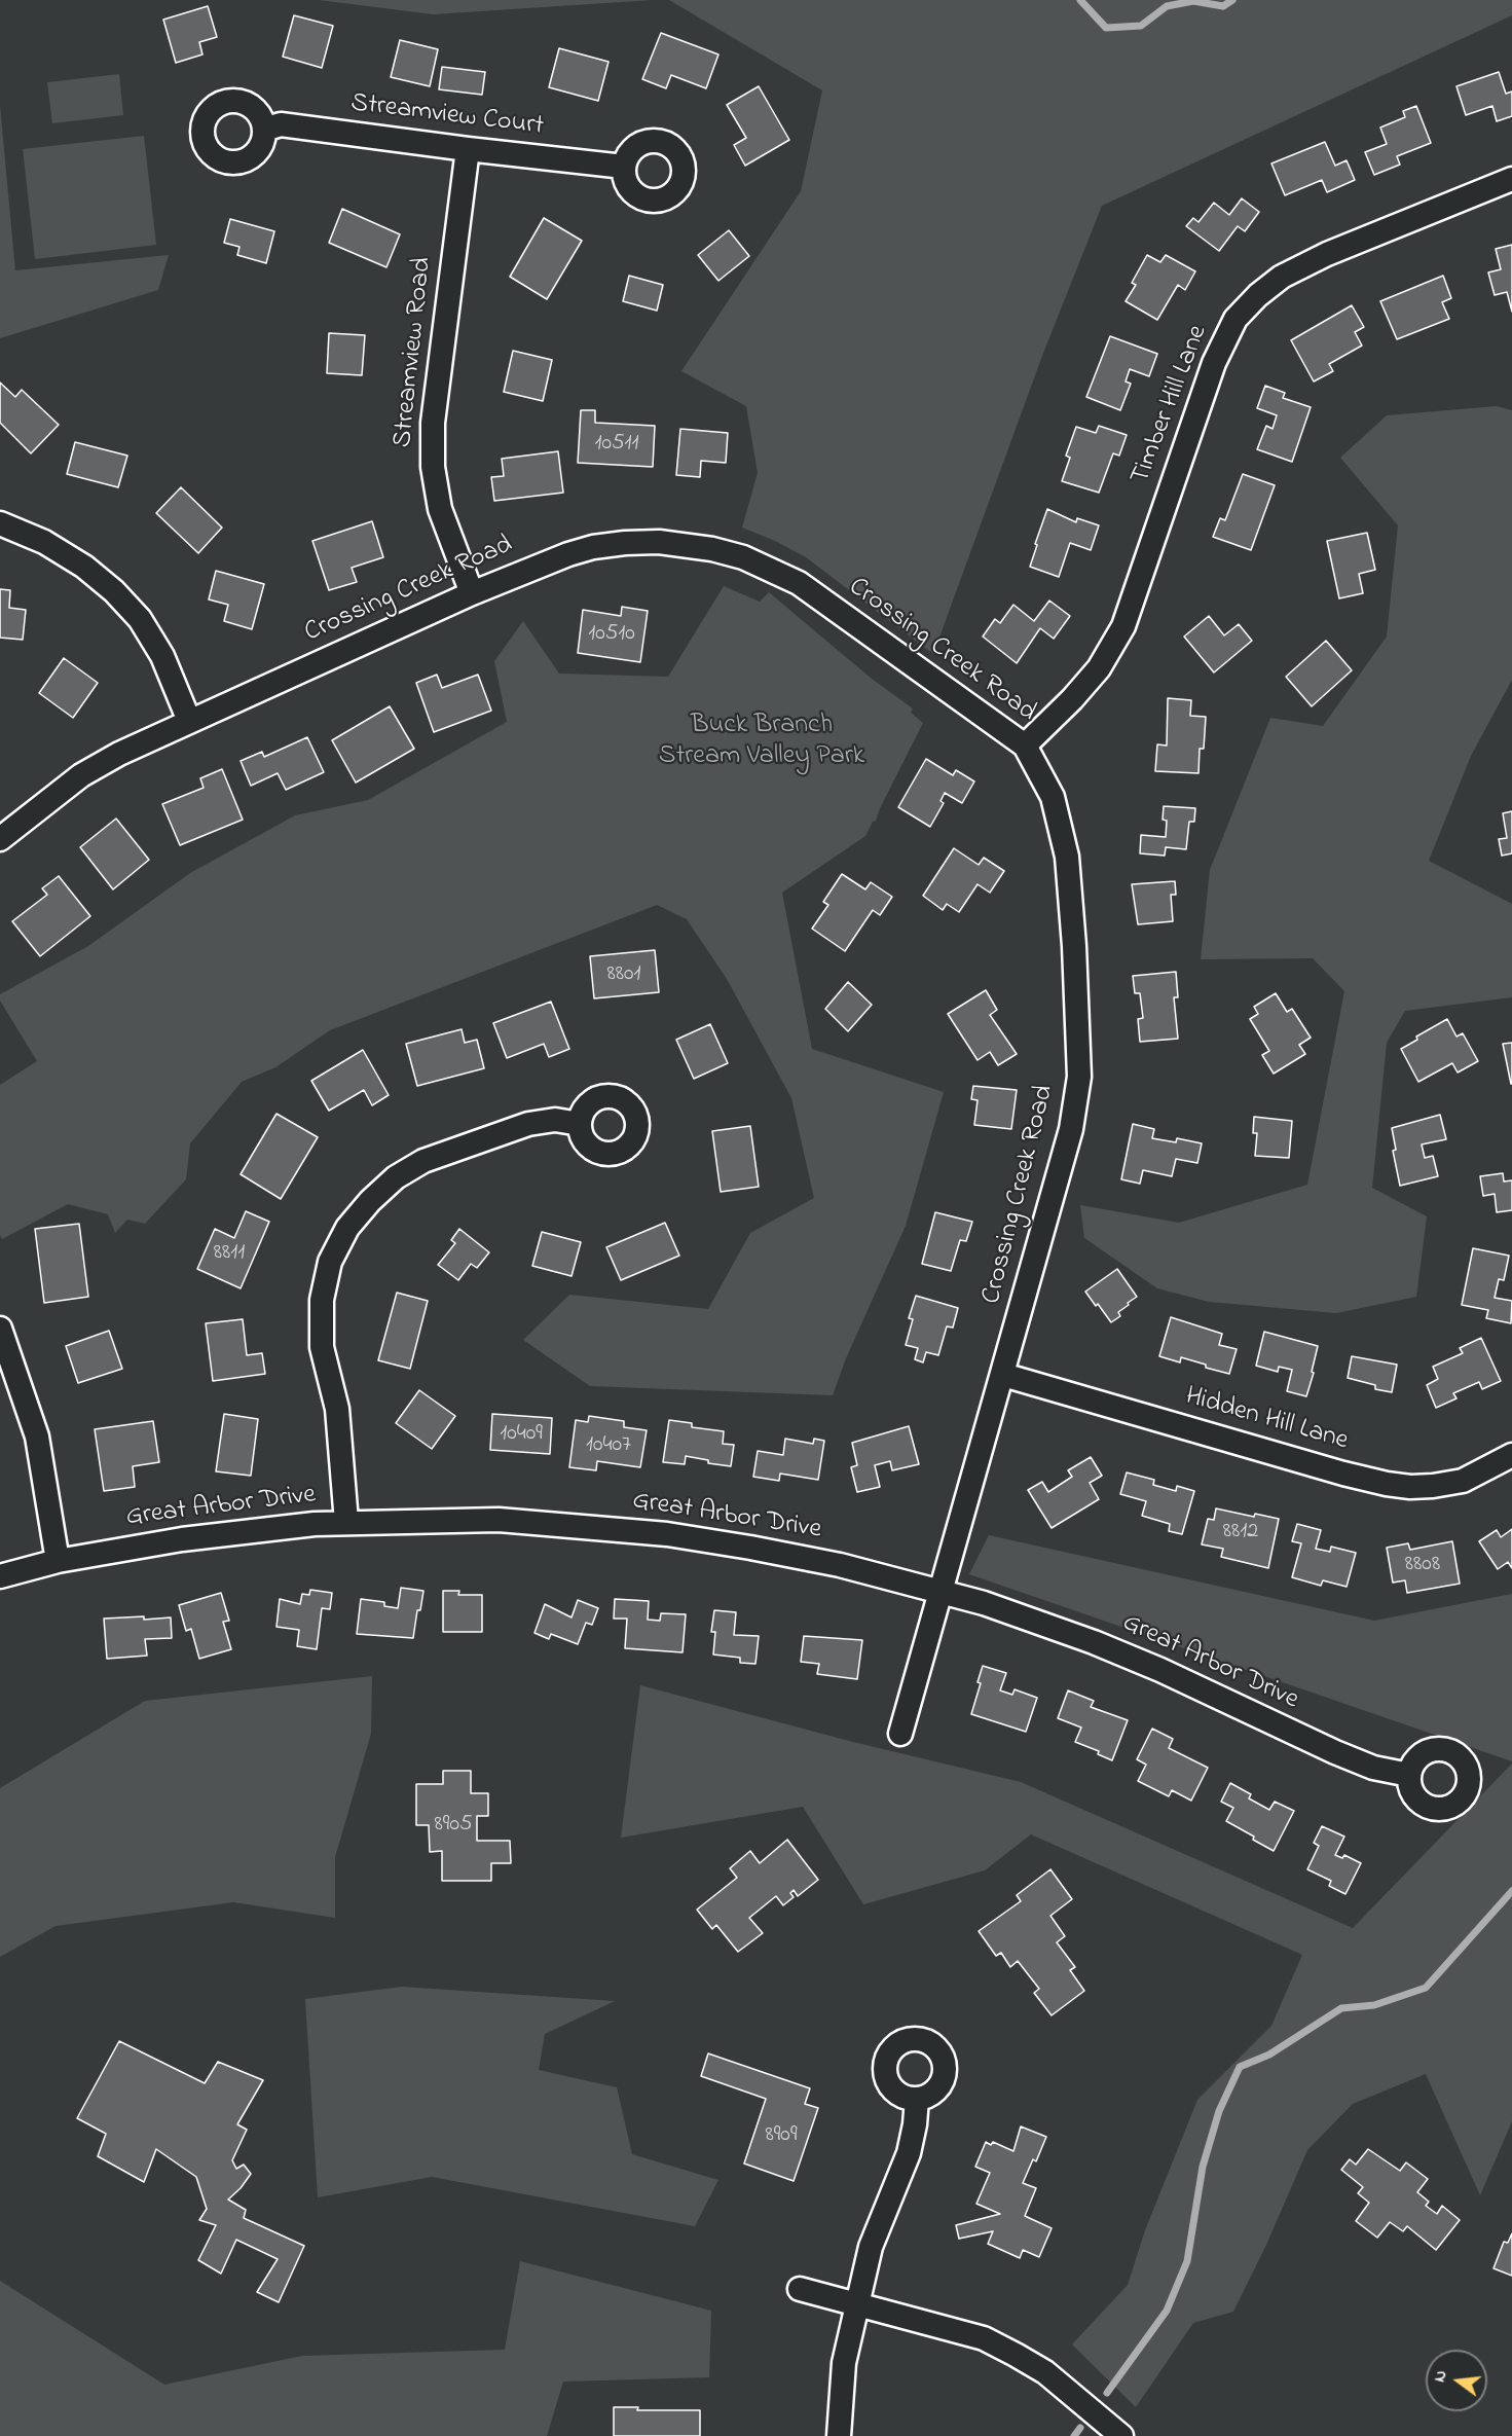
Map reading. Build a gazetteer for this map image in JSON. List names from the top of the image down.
{
  "streets": {
    "street": [
      "Streamview Court",
      "Streamview Road",
      "Timber Hill Lane",
      "Crossing Creek Road",
      "Hidden Hill Lane",
      "Great Arbor Drive"
    ]
  },
  "crossings": [
    ["Streamview Court", "Streamview Road"],
    ["Streamview Road", "Crossing Creek Road"],
    ["Timber Hill Lane", "Crossing Creek Road"],
    ["Crossing Creek Road", "Hidden Hill Lane"],
    ["Crossing Creek Road", "Great Arbor Drive"]
  ],
  "parks": ["Buck Branch Stream Valley Park"],
  "house_numbers": [
    "10511",
    "10510",
    "8801",
    "8811",
    "10409",
    "10407",
    "8812",
    "8808",
    "8905",
    "8909"
  ],
  "north": "left"
}
